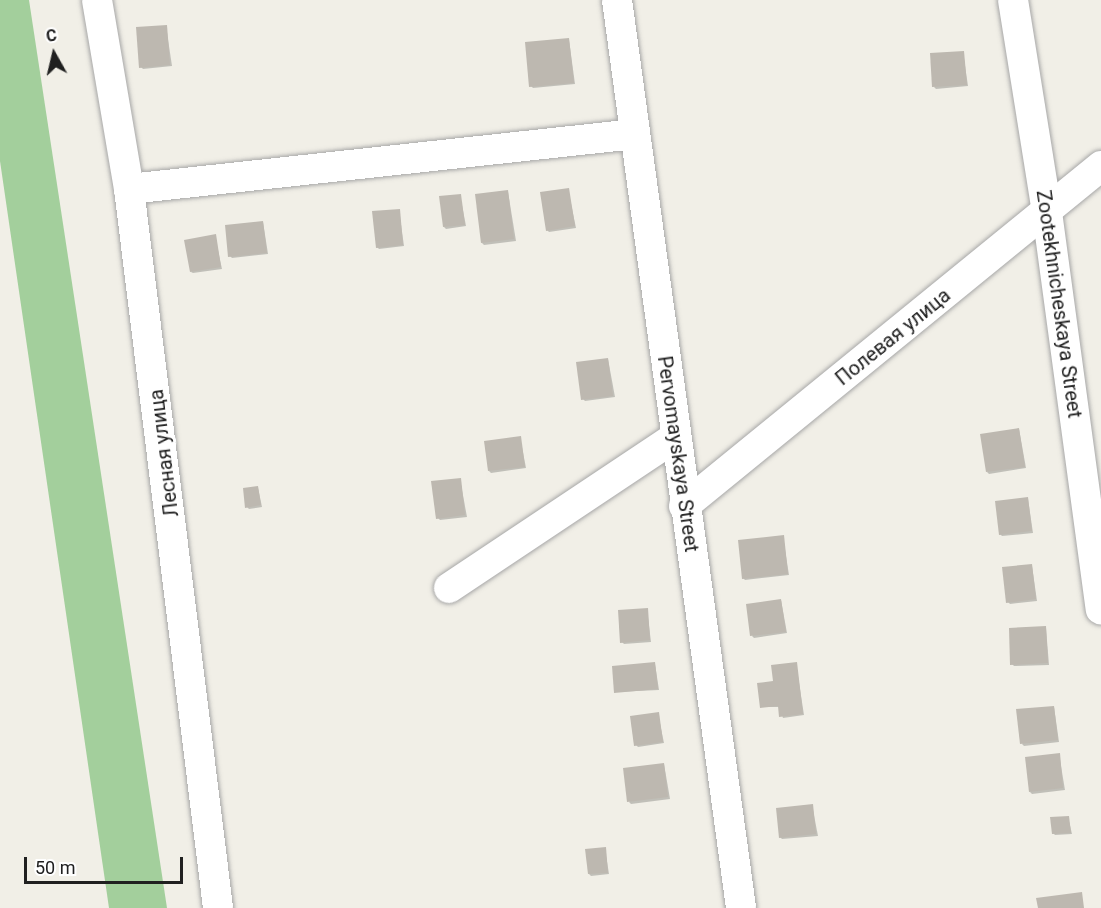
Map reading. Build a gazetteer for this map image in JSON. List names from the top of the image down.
{
  "streets": {
    "street": [
      "Zootekhnicheskaya Street",
      "Полевая улица",
      "Лесная улица",
      "Pervomayskaya Street"
    ]
  },
  "crossings": [
    ["Zootekhnicheskaya Street", "Полевая улица"],
    ["Полевая улица", "Pervomayskaya Street"]
  ],
  "scale_bar": "50 m",
  "north": "top"
}
